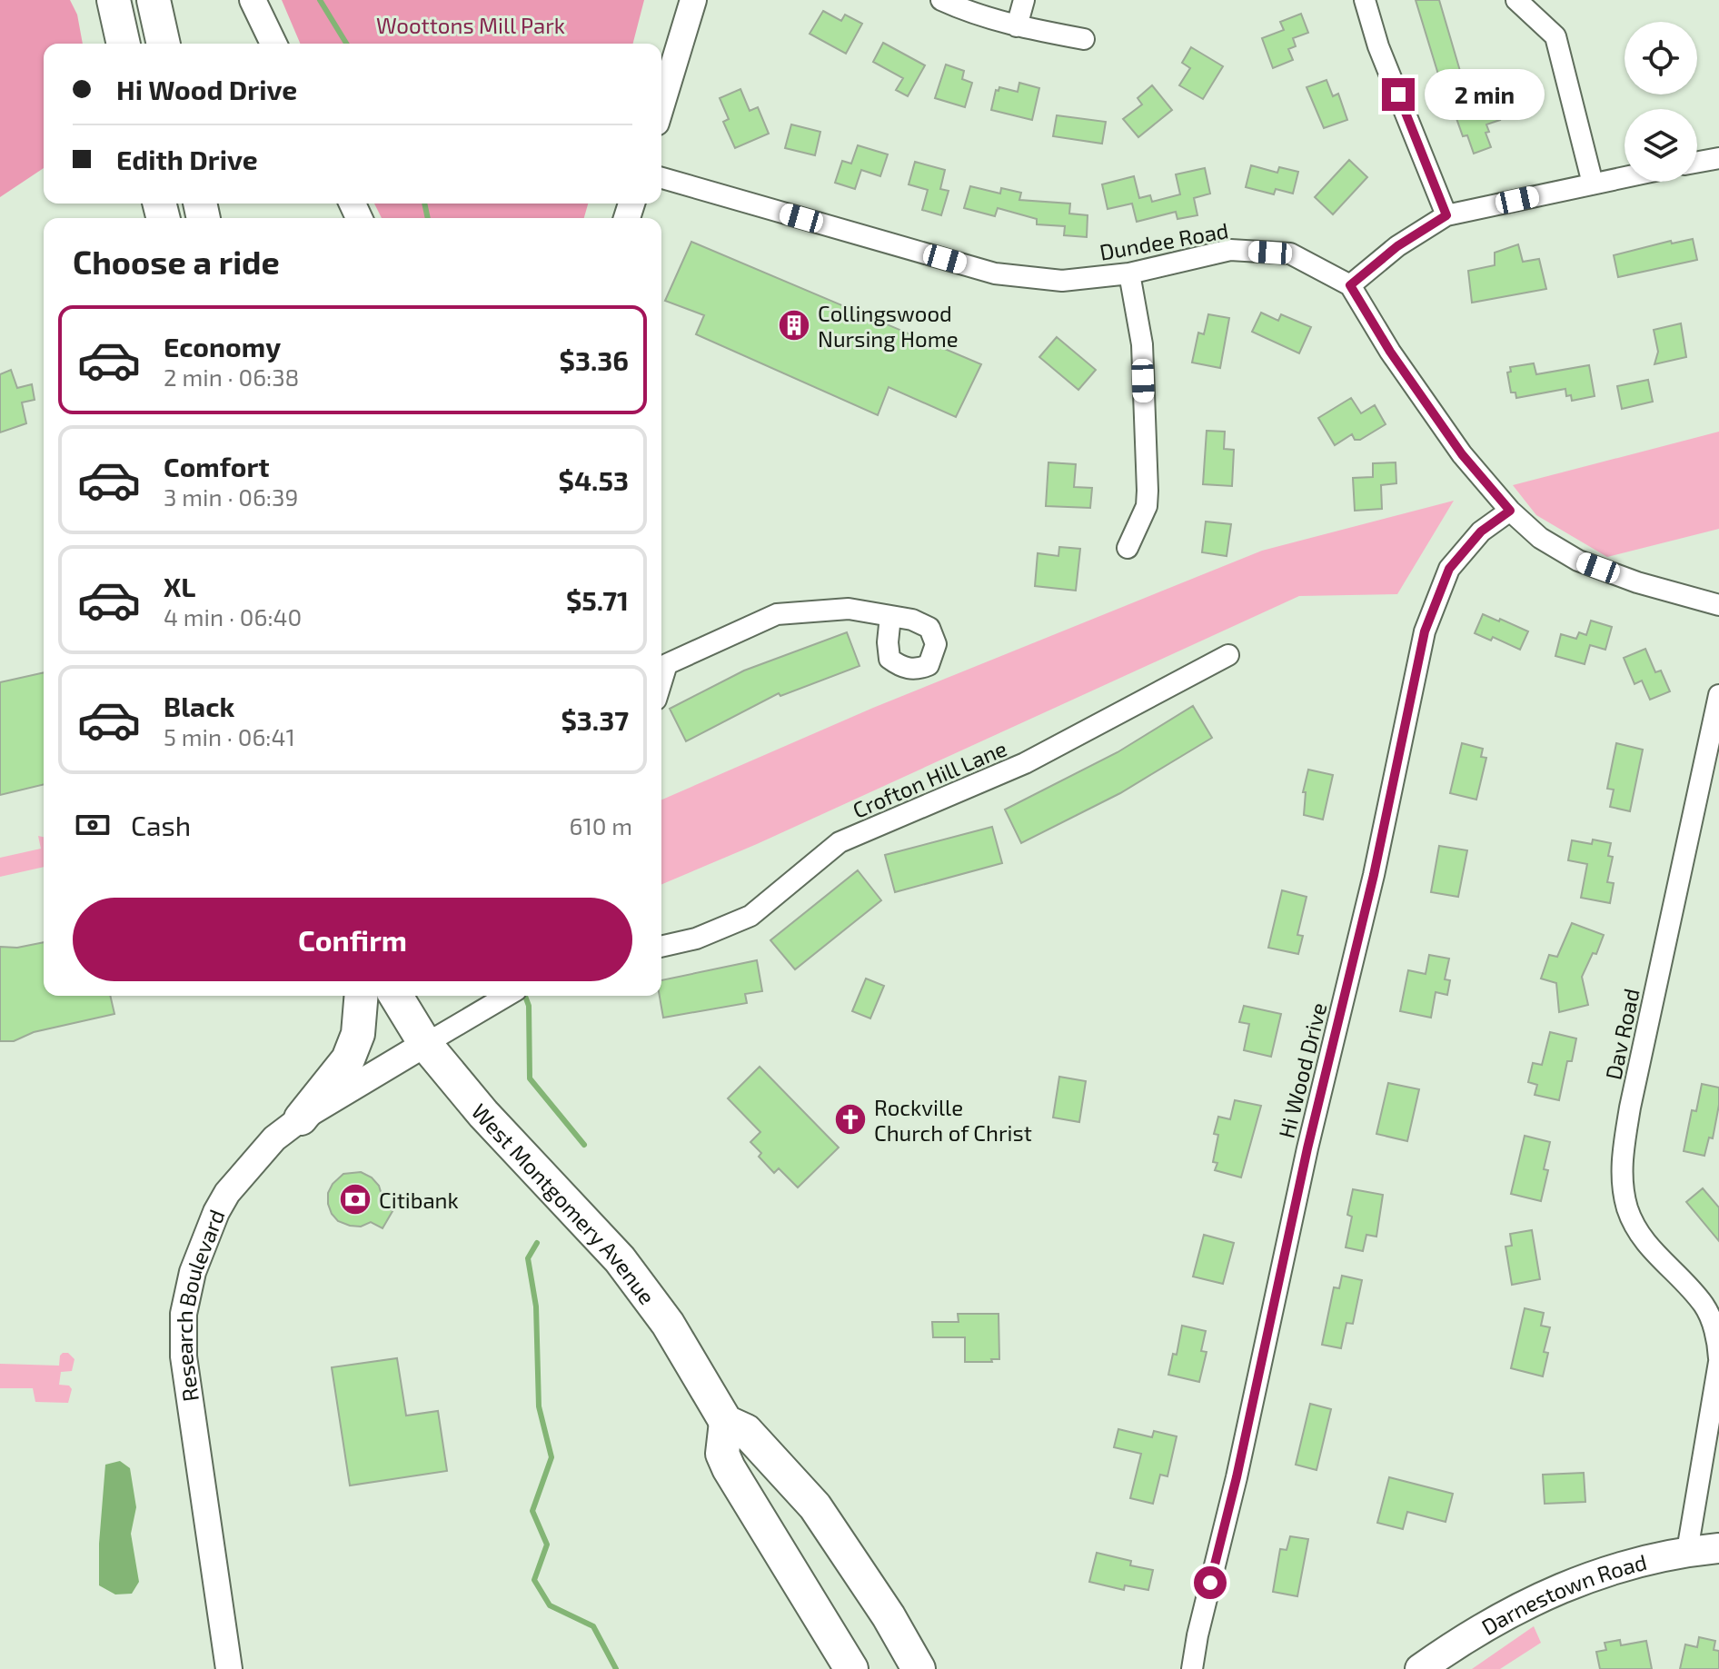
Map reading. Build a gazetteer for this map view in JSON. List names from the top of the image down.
{
  "streets": {
    "main road": ["West Montgomery Avenue", "Darnestown Road"],
    "street": [
      "Dundee Road",
      "Crofton Hill Lane",
      "Dav Road",
      "Hi Wood Drive",
      "Research Boulevard"
    ]
  },
  "crossings": [
    ["Dav Road", "Darnestown Road"],
    ["West Montgomery Avenue", "Research Boulevard"]
  ],
  "parks": ["Woottons Mill Park"],
  "places": {
    "building": ["Collingswood Nursing Home"],
    "church": ["Rockville Church of Christ"],
    "bank": ["Citibank"]
  },
  "page": {
    "banner": ["Hi Wood Drive", "Edith Drive"],
    "bubble": "2 min",
    "heading": "Choose a ride",
    "list": [
      {
        "name": "Economy",
        "note": "2 min · 06:38",
        "value": "$3.36"
      },
      {
        "name": "Comfort",
        "note": "3 min · 06:39",
        "value": "$4.53"
      },
      {
        "name": "XL",
        "note": "4 min · 06:40",
        "value": "$5.71"
      },
      {
        "name": "Black",
        "note": "5 min · 06:41",
        "value": "$3.37"
      }
    ],
    "pay": ["Cash", "610 m"],
    "buttons": "Confirm"
  }
}
